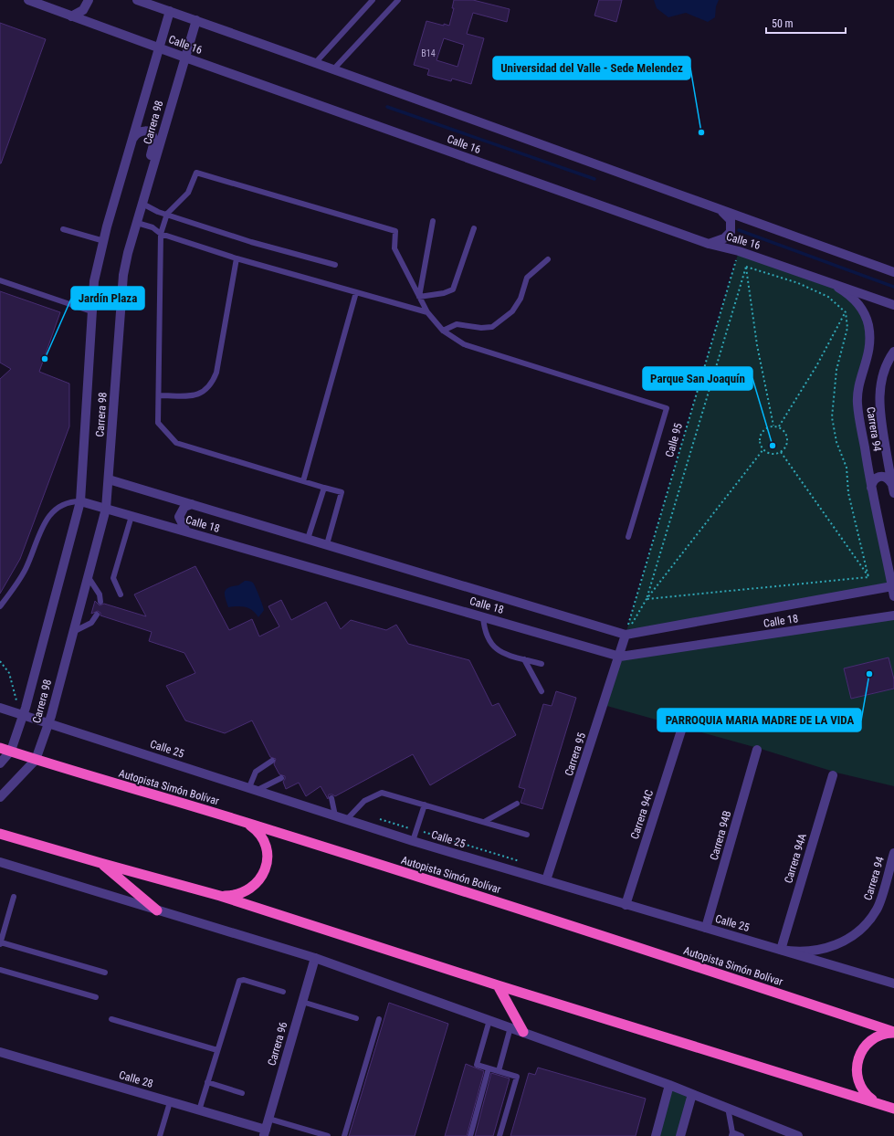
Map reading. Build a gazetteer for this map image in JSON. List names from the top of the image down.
{
  "streets": {
    "highway": ["Autopista Simón Bolívar"],
    "street": [
      "Calle 16",
      "Carrera 98",
      "Carrera 94",
      "Calle 18",
      "Calle 25",
      "Carrera 95",
      "Carrera 94C",
      "Carrera 94B",
      "Carrera 94A",
      "Carrera 96",
      "Calle 28"
    ],
    "path": ["Calle 95"]
  },
  "crossings": [
    ["Calle 16", "Carrera 98"],
    ["Calle 16", "Carrera 94"],
    ["Calle 16", "Calle 95"],
    ["Carrera 98", "Calle 18"],
    ["Carrera 98", "Calle 25"],
    ["Carrera 98", "Autopista Simón Bolívar"],
    ["Carrera 94", "Calle 18"],
    ["Carrera 94", "Calle 25"],
    ["Carrera 94", "Carrera 94A"],
    ["Calle 95", "Calle 18"],
    ["Calle 95", "Carrera 95"],
    ["Calle 18", "Carrera 95"],
    ["Calle 25", "Carrera 95"],
    ["Calle 25", "Carrera 94C"],
    ["Calle 25", "Carrera 94B"],
    ["Calle 25", "Carrera 94A"],
    ["Carrera 96", "Calle 28"]
  ],
  "places": [
    "Universidad del Valle - Sede Melendez",
    "Jardín Plaza",
    "Parque San Joaquín",
    "PARROQUIA MARIA MADRE DE LA VIDA"
  ],
  "house_numbers": ["B14"],
  "scale_bar": "50 m"
}
